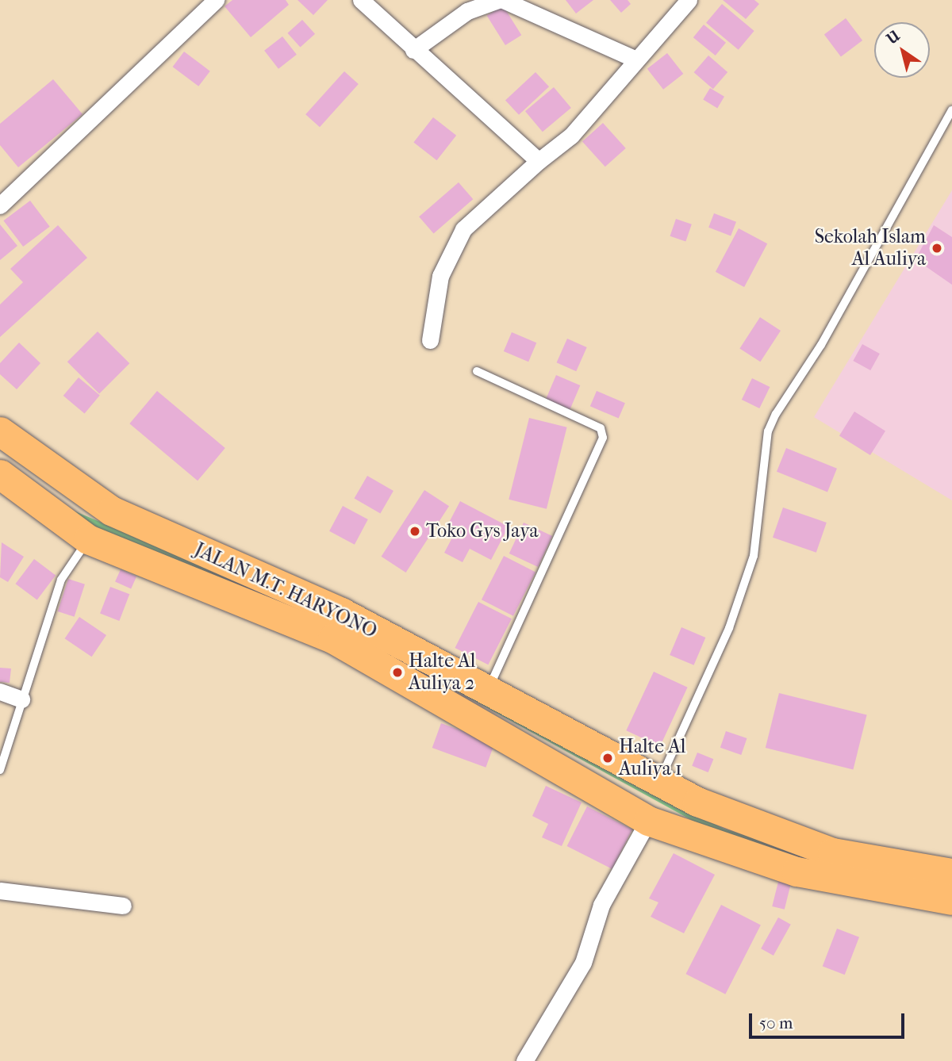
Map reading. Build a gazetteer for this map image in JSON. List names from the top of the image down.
{
  "streets": {
    "highway": ["JALAN M.T. HARYONO"]
  },
  "places": [
    "Sekolah Islam Al Auliya",
    "Toko Gys Jaya",
    "Halte Al Auliya 2",
    "Halte Al Auliya 1"
  ],
  "scale_bar": "50 m",
  "north": "top left"
}
